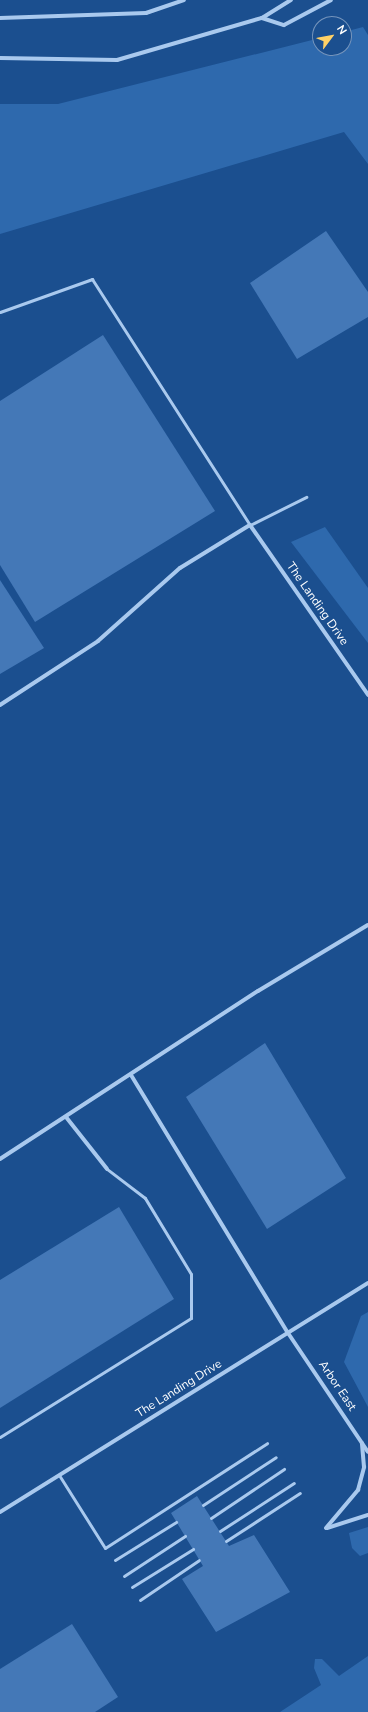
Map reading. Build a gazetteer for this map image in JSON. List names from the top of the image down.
{
  "streets": {
    "street": ["The Landing Drive", "Arbor East"]
  },
  "crossings": [
    ["The Landing Drive", "Arbor East"]
  ],
  "north": "top right"
}
